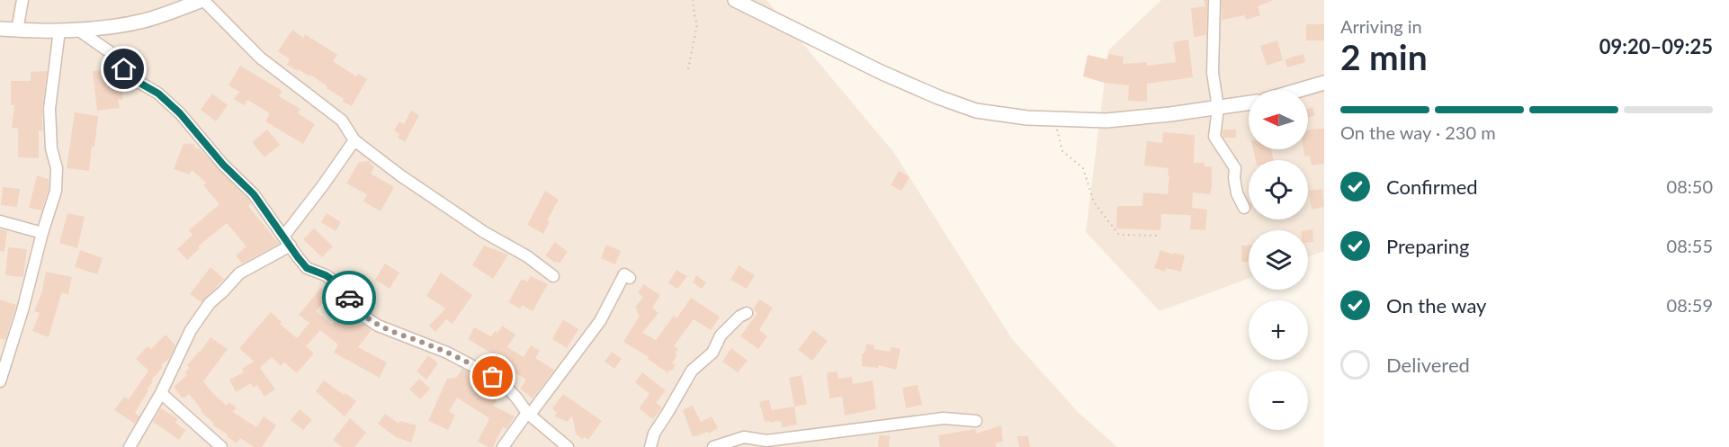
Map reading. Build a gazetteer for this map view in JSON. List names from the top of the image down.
{
  "north": "left",
  "page": {
    "heading": ["2 min", "Arriving in", "09:20–09:25"],
    "map_buttons": ["+", "−"],
    "bar": "On the way · 230 m",
    "list": [
      ["Confirmed", "08:50"],
      ["Preparing", "08:55"],
      ["On the way", "08:59"],
      "Delivered"
    ]
  }
}
